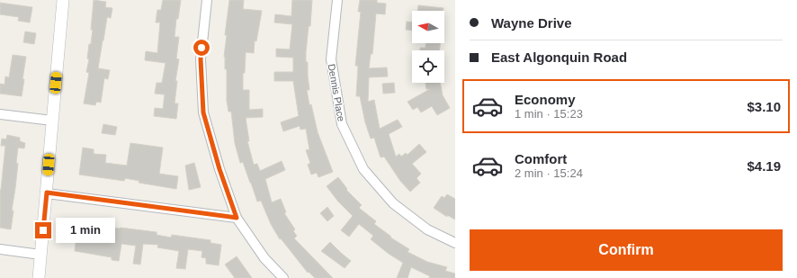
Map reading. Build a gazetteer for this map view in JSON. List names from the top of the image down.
{
  "streets": {
    "street": ["Dennis Place"]
  },
  "north": "left",
  "page": {
    "banner": ["Wayne Drive", "East Algonquin Road"],
    "list": [
      {
        "name": "Economy",
        "note": "1 min · 15:23",
        "value": "$3.10"
      },
      {
        "name": "Comfort",
        "note": "2 min · 15:24",
        "value": "$4.19"
      }
    ],
    "bubble": "1 min",
    "buttons": "Confirm"
  }
}
